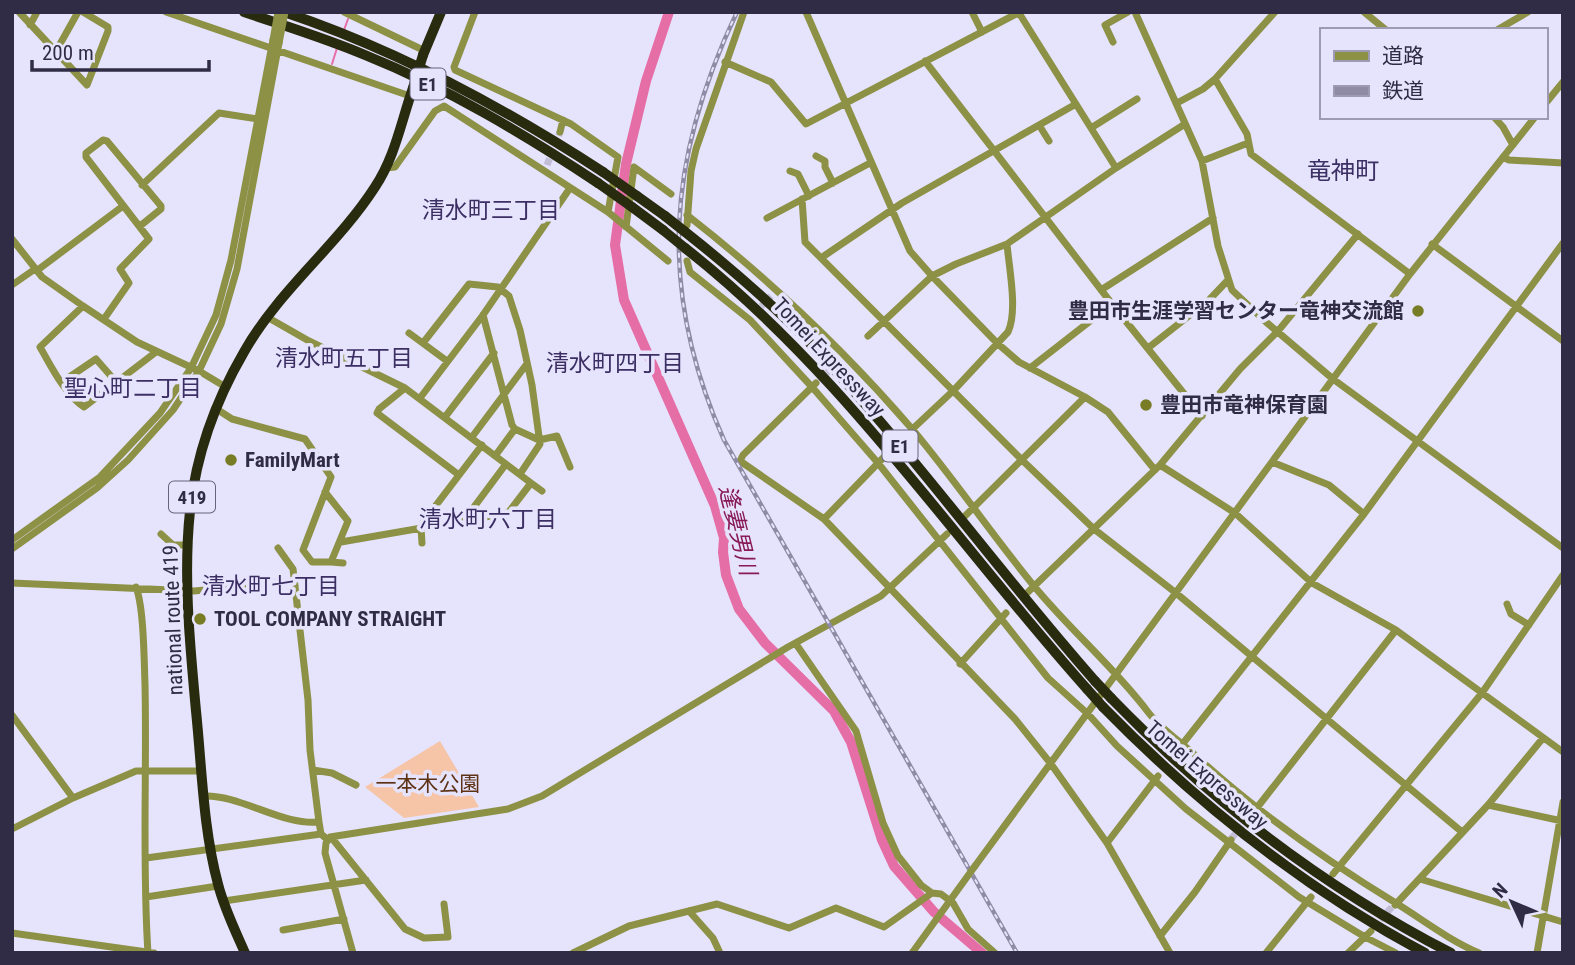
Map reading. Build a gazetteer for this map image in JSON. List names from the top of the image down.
{
  "streets": {
    "highway": [
      "E1",
      "Tomei Expressway",
      "419",
      "national route 419"
    ]
  },
  "districts": [
    "竜神町",
    "清水町三丁目",
    "清水町五丁目",
    "清水町四丁目",
    "聖心町二丁目",
    "清水町六丁目",
    "清水町七丁目"
  ],
  "water": ["逢妻男川"],
  "parks": ["一本木公園"],
  "places": [
    "豊田市生涯学習センター竜神交流館",
    "豊田市竜神保育園",
    "FamilyMart",
    "TOOL COMPANY STRAIGHT"
  ],
  "legend": ["道路", "鉄道"],
  "scale_bar": "200 m",
  "north": "top left"
}
